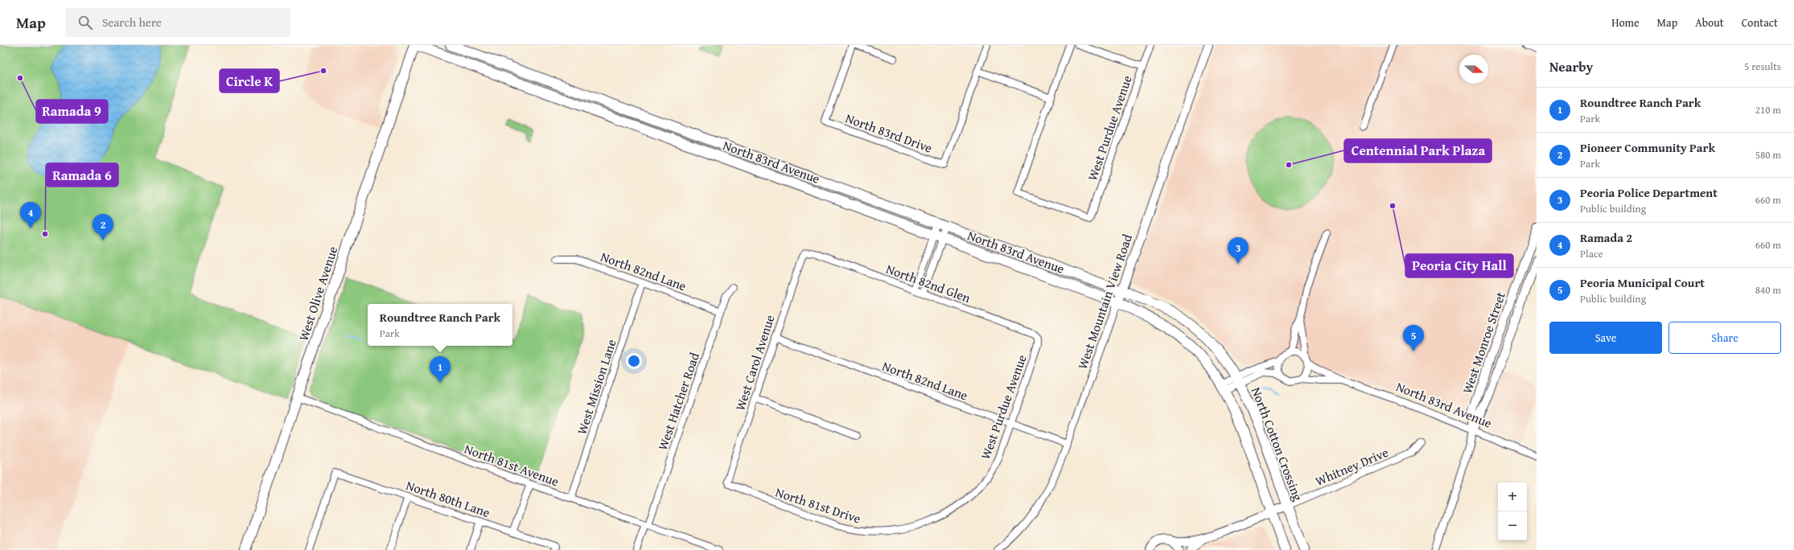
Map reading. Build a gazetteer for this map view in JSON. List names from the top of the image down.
{
  "streets": {
    "main road": ["North 83rd Avenue", "West Olive Avenue", "North Cotton Crossing"],
    "street": [
      "West Purdue Avenue",
      "North 83rd Drive",
      "North 82nd Lane",
      "North 82nd Glen",
      "West Mountain View Road",
      "West Monroe Street",
      "West Carol Avenue",
      "West Mission Lane",
      "West Hatcher Road",
      "North 81st Avenue",
      "Whitney Drive",
      "North 80th Lane",
      "North 81st Drive"
    ]
  },
  "crossings": [
    ["West Purdue Avenue", "North 82nd Lane"],
    ["West Purdue Avenue", "North 82nd Glen"],
    ["West Purdue Avenue", "North 81st Drive"],
    ["North 83rd Avenue", "West Olive Avenue"],
    ["North 83rd Avenue", "West Mountain View Road"],
    ["North 83rd Avenue", "West Monroe Street"],
    ["North 83rd Avenue", "North Cotton Crossing"],
    ["North 82nd Lane", "West Mountain View Road"],
    ["North 82nd Lane", "West Carol Avenue"],
    ["North 82nd Lane", "West Mission Lane"],
    ["North 82nd Lane", "West Hatcher Road"],
    ["North 82nd Glen", "West Carol Avenue"],
    ["West Olive Avenue", "North 81st Avenue"],
    ["West Mountain View Road", "North Cotton Crossing"],
    ["West Carol Avenue", "North 81st Drive"],
    ["West Mission Lane", "North 81st Avenue"],
    ["West Hatcher Road", "North 81st Avenue"],
    ["North Cotton Crossing", "Whitney Drive"]
  ],
  "places": [
    "Circle K",
    "Ramada 9",
    "Centennial Park Plaza",
    "Peoria City Hall",
    "Ramada 6"
  ],
  "north": "right",
  "page": {
    "header": "Map",
    "search": "Search here",
    "nav": [
      "Home",
      "Map",
      "About",
      "Contact"
    ],
    "heading": ["Nearby", "5 results"],
    "list": [
      {
        "mark": "1",
        "name": "Roundtree Ranch Park",
        "note": "Park",
        "value": "210 m"
      },
      {
        "mark": "2",
        "name": "Pioneer Community Park",
        "note": "Park",
        "value": "580 m"
      },
      {
        "mark": "3",
        "name": "Peoria Police Department",
        "note": "Public building",
        "value": "660 m"
      },
      {
        "mark": "4",
        "name": "Ramada 2",
        "note": "Place",
        "value": "660 m"
      },
      {
        "mark": "5",
        "name": "Peoria Municipal Court",
        "note": "Public building",
        "value": "840 m"
      }
    ],
    "pins": [
      "4",
      "2",
      "3",
      "5",
      "1"
    ],
    "popup": ["Roundtree Ranch Park", "Park"],
    "buttons": ["Save", "Share"],
    "map_buttons": ["+", "−"]
  }
}
